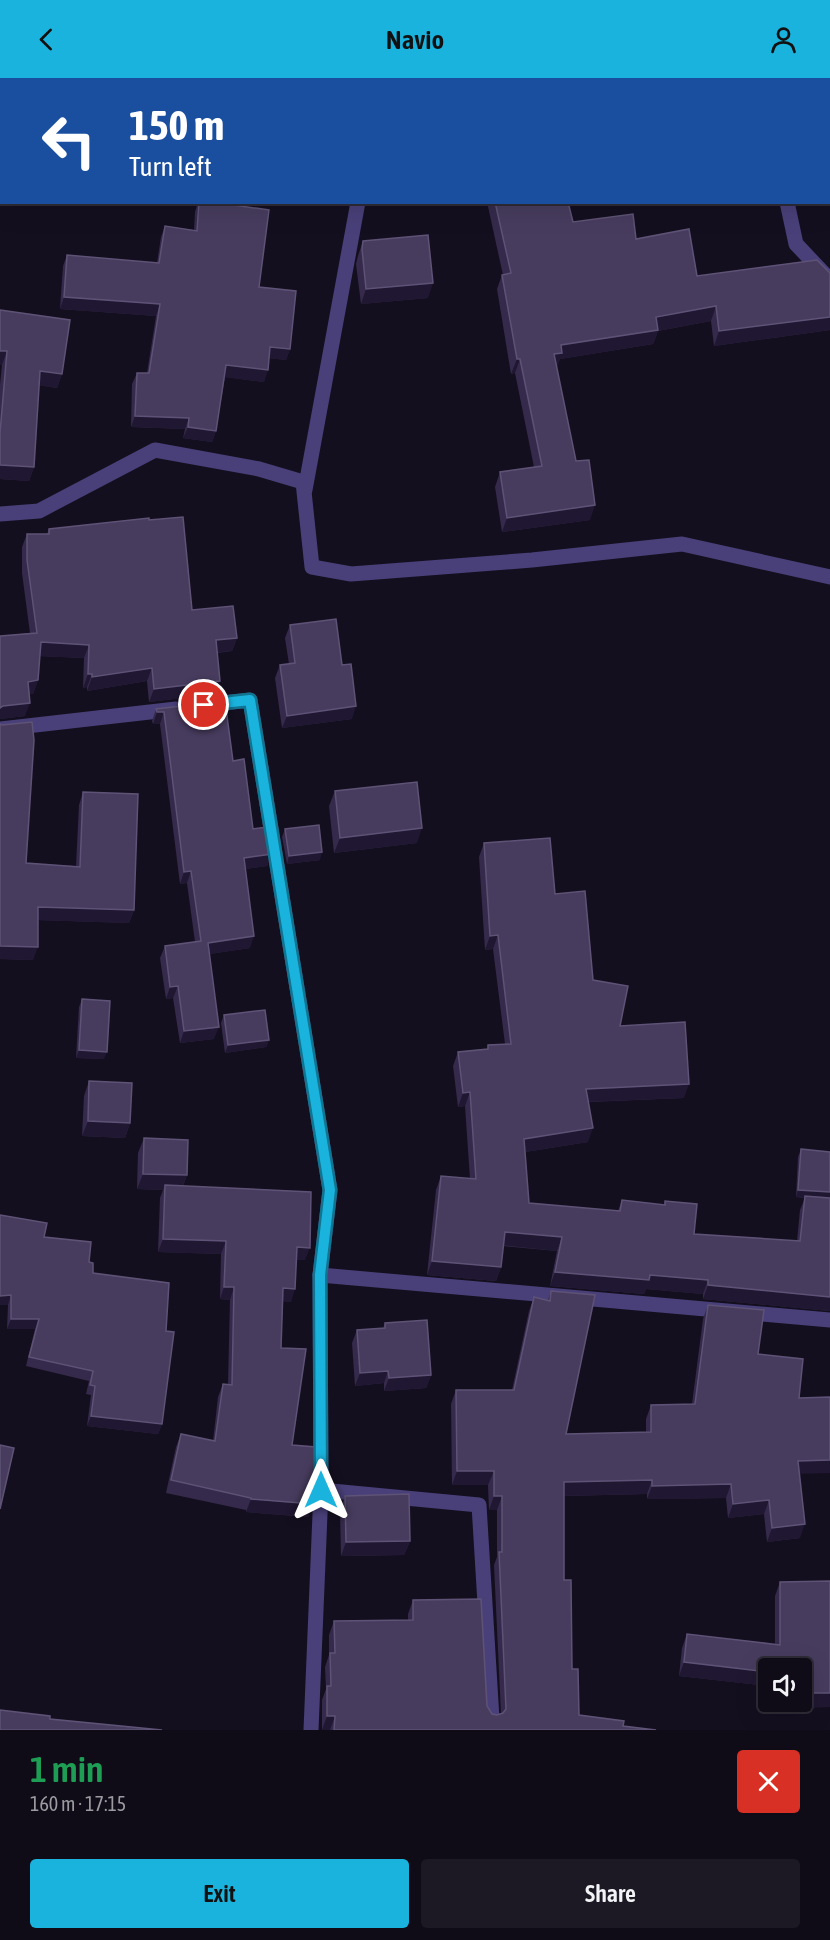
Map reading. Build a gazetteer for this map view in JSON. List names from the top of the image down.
{
  "page": {
    "header": "Navio",
    "turn": ["150 m", "Turn left"],
    "heading": ["1 min", "160 m · 17:15"],
    "buttons": ["Exit", "Share"]
  }
}
